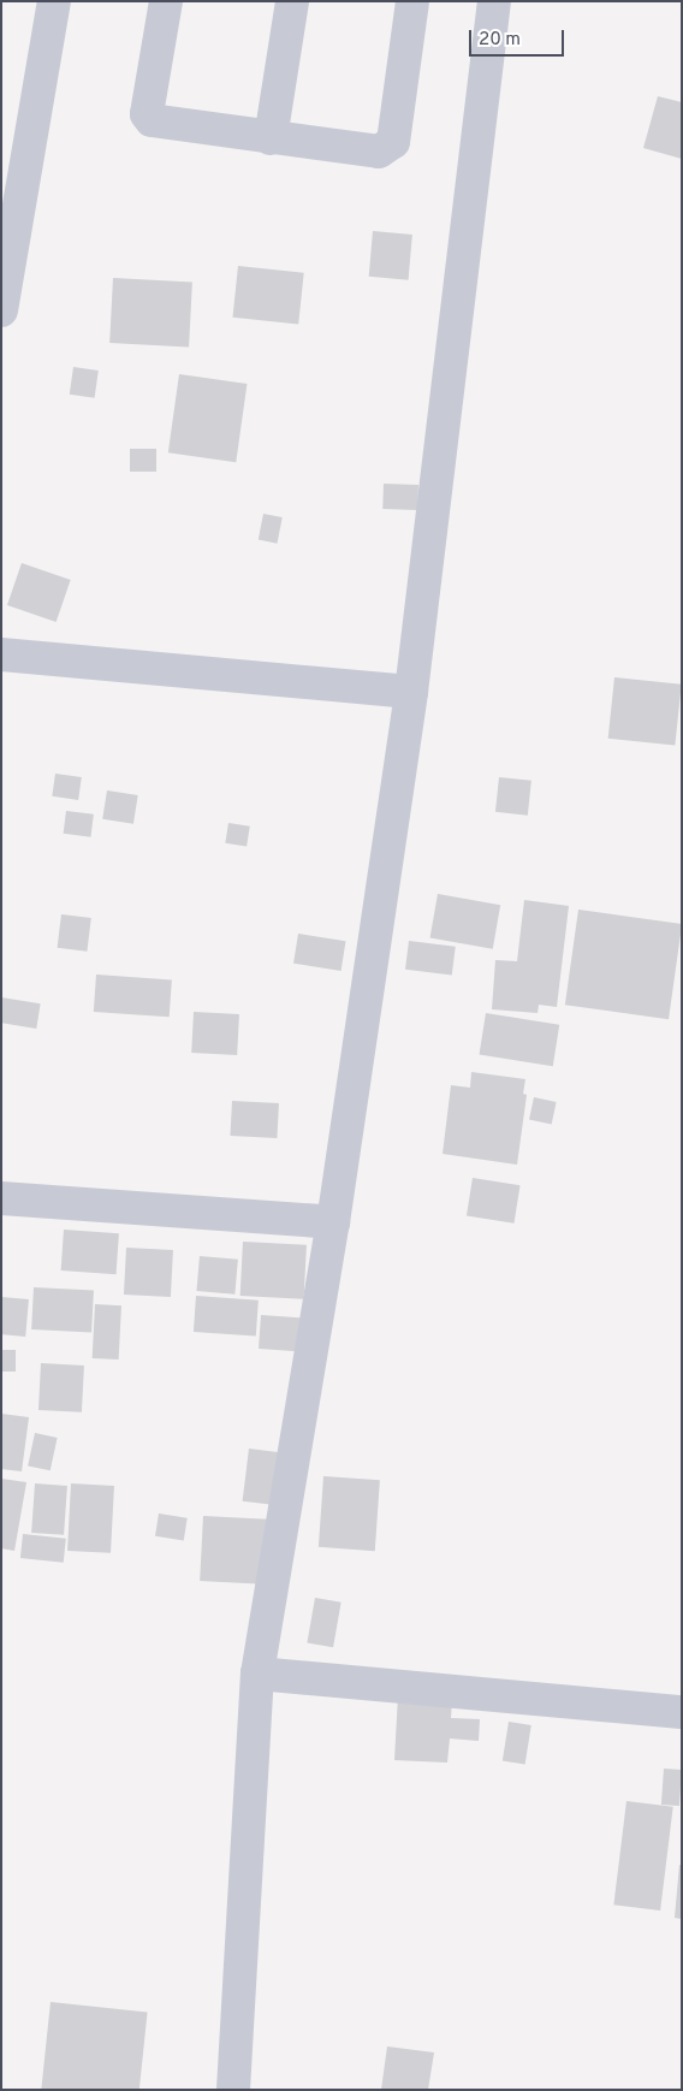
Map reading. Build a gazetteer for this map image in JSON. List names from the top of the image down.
{
  "scale_bar": "20 m"
}
